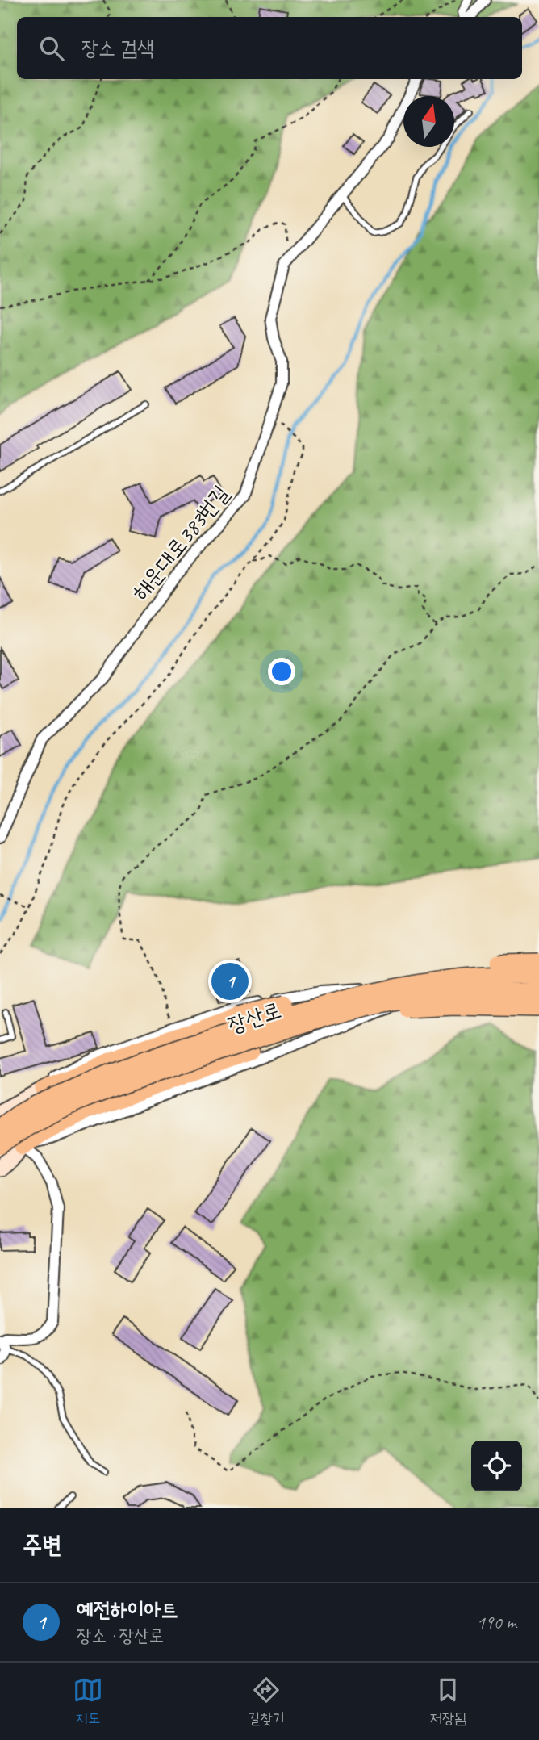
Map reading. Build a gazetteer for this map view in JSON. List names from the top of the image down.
{
  "streets": {
    "highway": ["장산로"],
    "street": ["해운대로383번길"]
  },
  "north": "top",
  "page": {
    "search": "장소 검색",
    "pins": "1",
    "heading": "주변",
    "list": [
      {
        "mark": "1",
        "name": "예전하이아트",
        "note": "장소 · 장산로",
        "value": "190 m"
      }
    ],
    "nav": ["지도", "길찾기", "저장됨"]
  }
}
